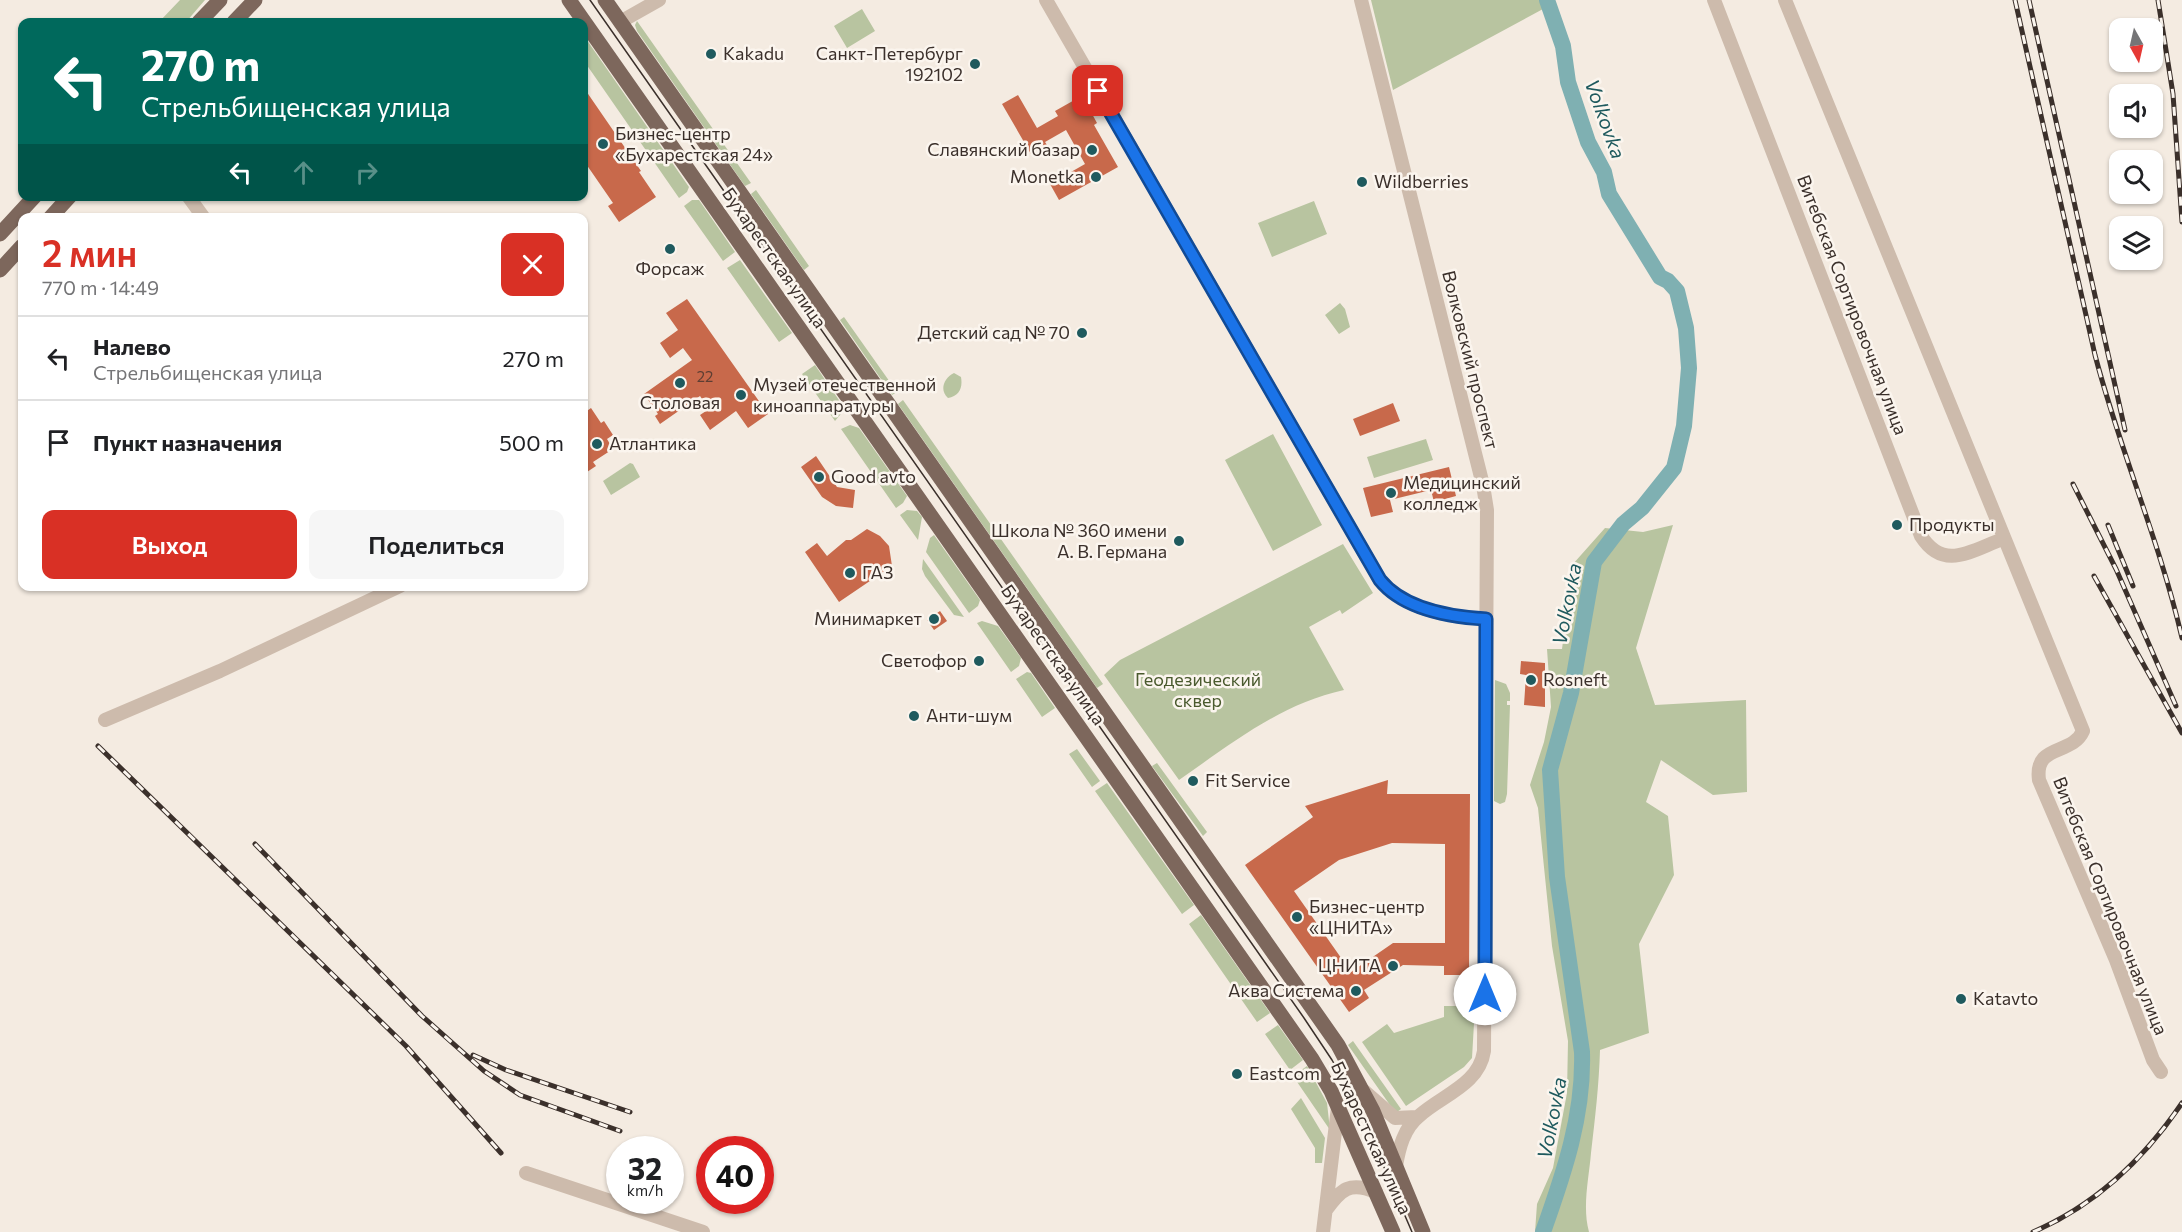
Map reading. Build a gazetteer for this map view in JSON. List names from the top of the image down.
{
  "streets": {
    "main road": ["Бухарестская улица"],
    "street": ["Витебская Сортировочная улица", "Волковский проспект"]
  },
  "crossings": [
    ["Бухарестская улица", "Волковский проспект"]
  ],
  "water": ["Volkovka"],
  "parks": ["Геодезический сквер"],
  "places": [
    "Kakadu",
    "Санкт-Петербург 192102",
    "Бизнес-центр «Бухарестская 24»",
    "Славянский базар",
    "Monetka",
    "Wildberries",
    "Форсаж",
    "Детский сад № 70",
    "Столовая",
    "Музей отечественной киноаппаратуры",
    "Атлантика",
    "Good avto",
    "Медицинский колледж",
    "Продукты",
    "Школа № 360 имени А. В. Германа",
    "ГАЗ",
    "Минимаркет",
    "Светофор",
    "Rosneft",
    "Анти-шум",
    "Fit Service",
    "Бизнес-центр «ЦНИТА»",
    "ЦНИТА",
    "Аква Система",
    "Katavto",
    "Eastcom"
  ],
  "house_numbers": ["22"],
  "north": "bottom",
  "page": {
    "turn": ["270 m", "Стрельбищенская улица"],
    "heading": ["2 мин", "770 m · 14:49"],
    "list": [
      {
        "name": "Налево",
        "note": "Стрельбищенская улица",
        "value": "270 m"
      },
      {
        "name": "Пункт назначения",
        "value": "500 m"
      }
    ],
    "buttons": ["Выход", "Поделиться"],
    "speed": "32 km/h",
    "limit": "40"
  }
}
